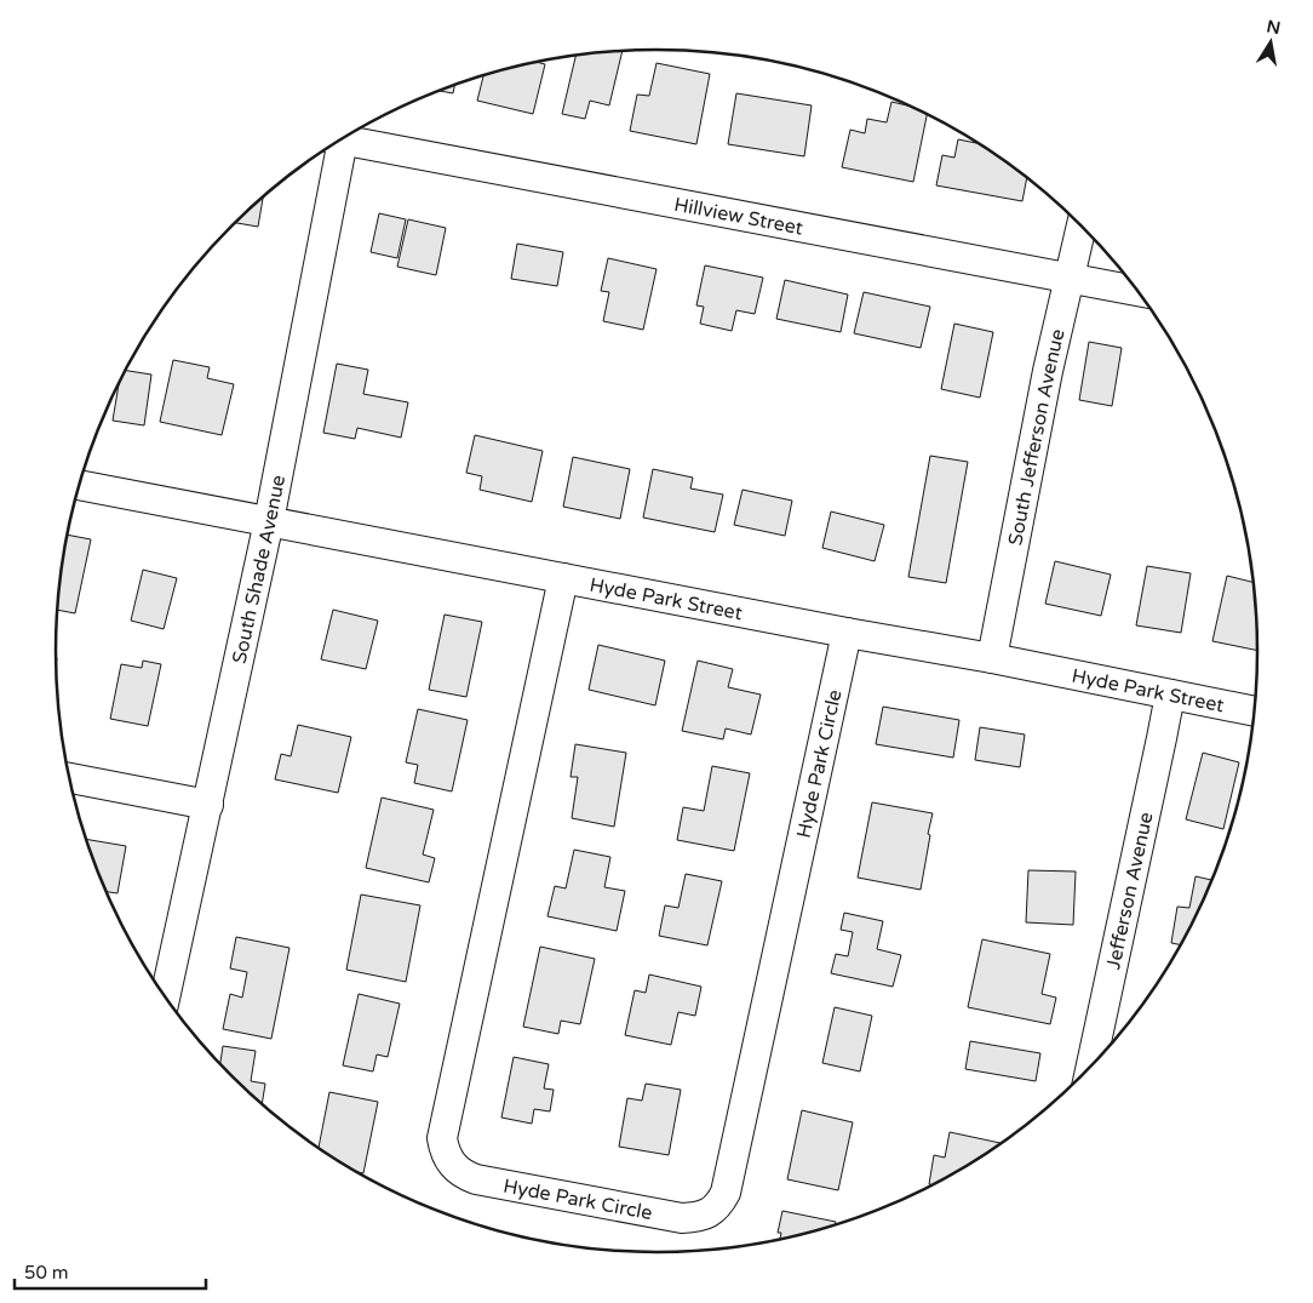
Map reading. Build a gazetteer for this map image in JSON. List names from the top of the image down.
{
  "streets": {
    "street": [
      "Hillview Street",
      "South Jefferson Avenue",
      "South Shade Avenue",
      "Hyde Park Street",
      "Hyde Park Circle",
      "Jefferson Avenue"
    ]
  },
  "crossings": [
    ["Hillview Street", "South Jefferson Avenue"],
    ["South Jefferson Avenue", "Hyde Park Street"],
    ["South Shade Avenue", "Hyde Park Street"],
    ["Hyde Park Street", "Hyde Park Circle"],
    ["Hyde Park Street", "Jefferson Avenue"]
  ],
  "scale_bar": "50 m",
  "north": "top"
}
